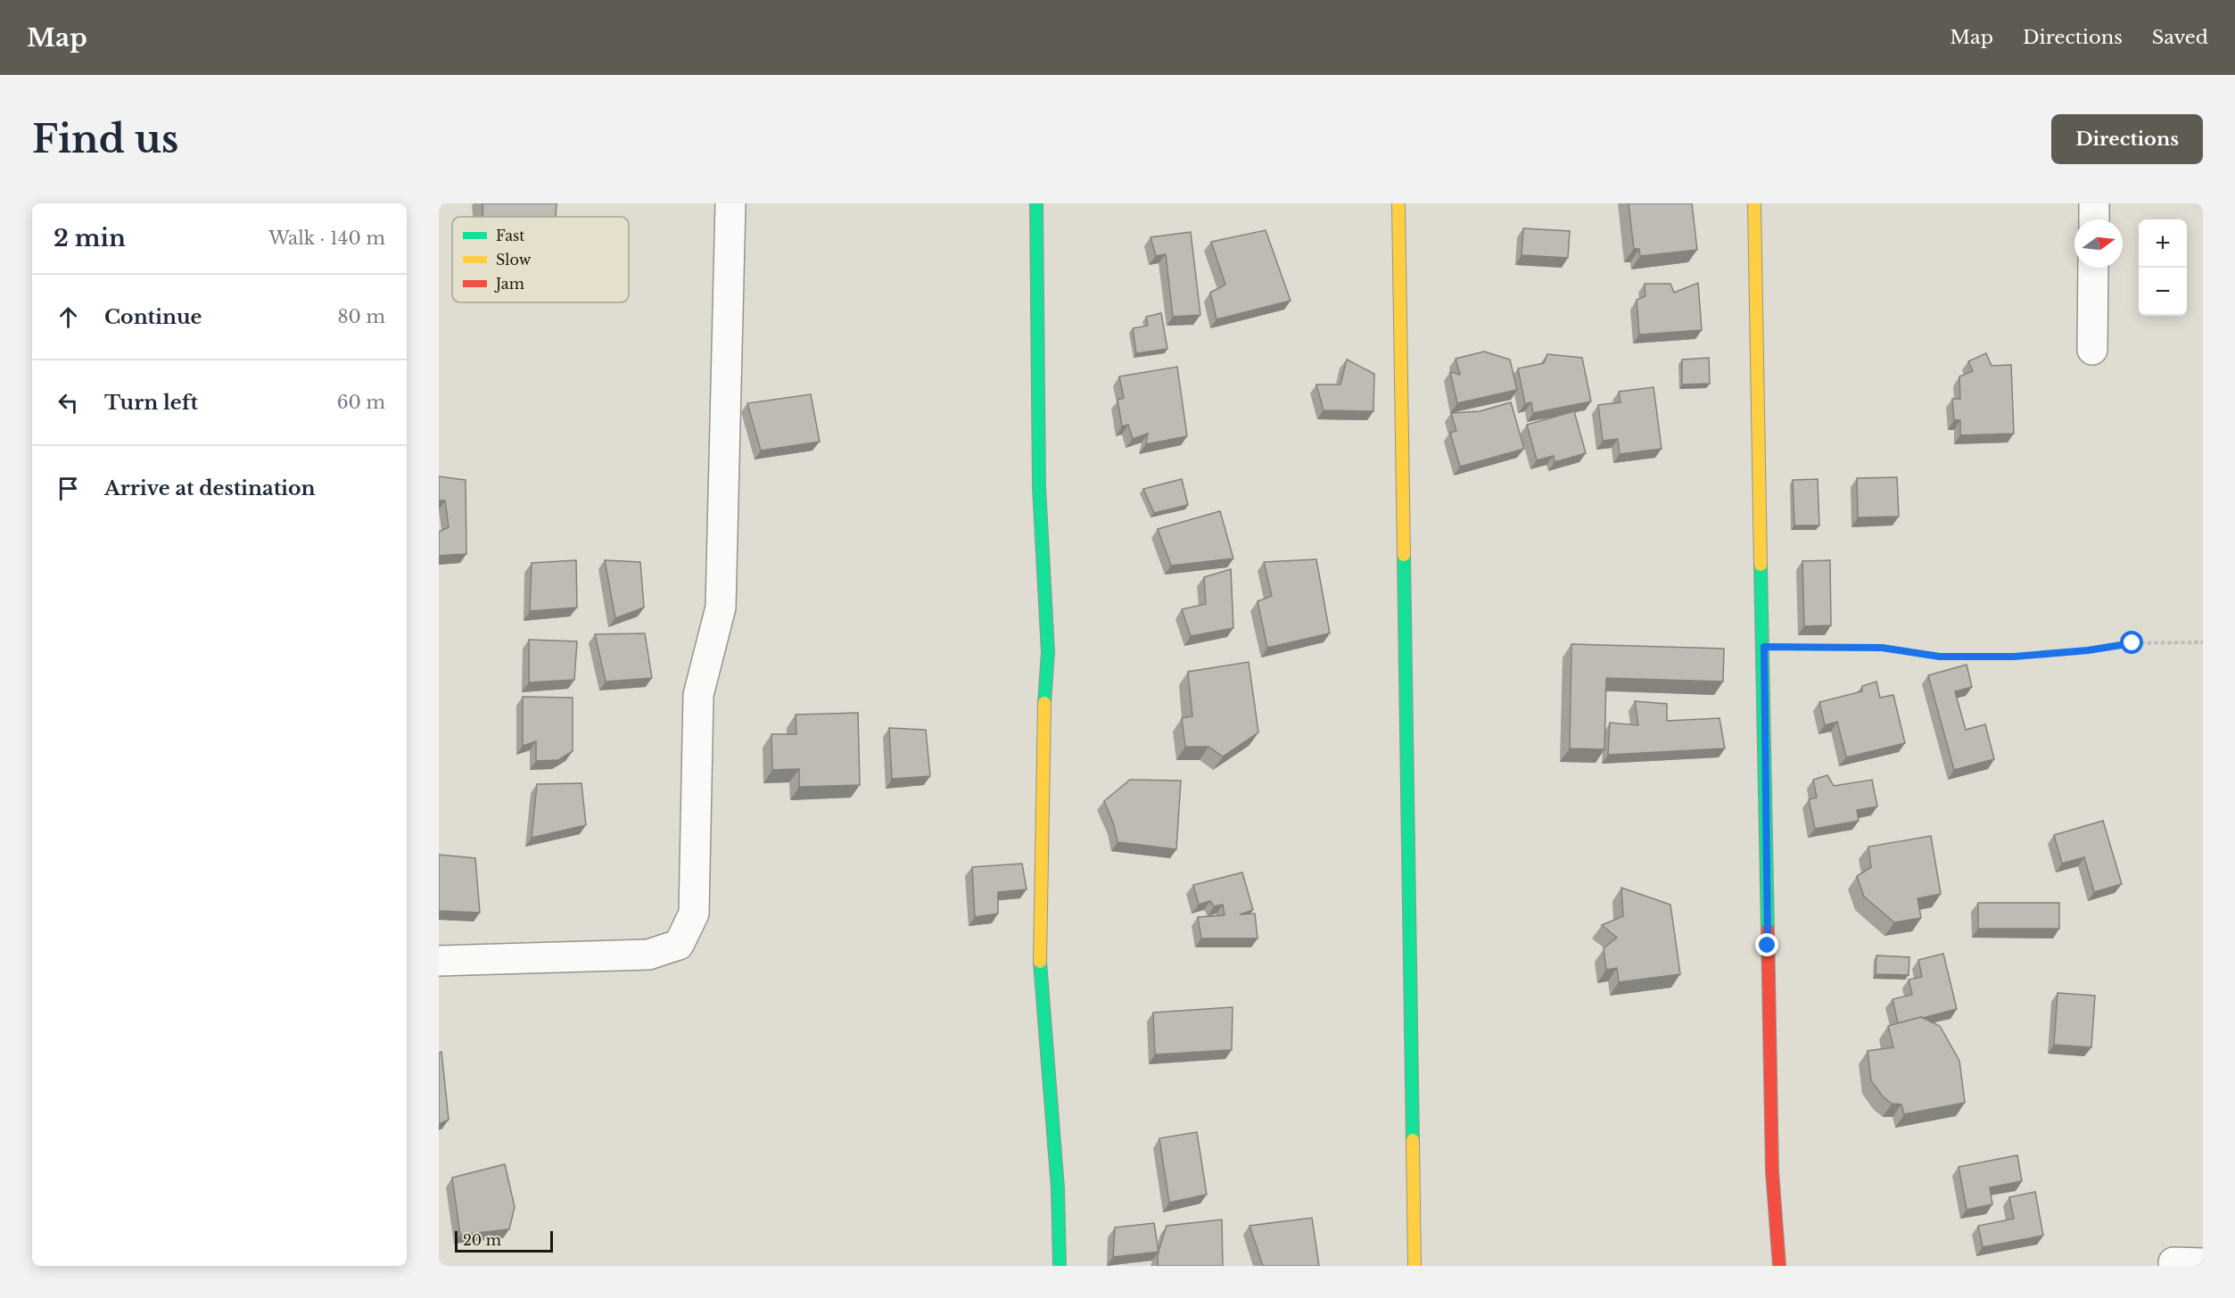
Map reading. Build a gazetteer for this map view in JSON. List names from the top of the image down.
{
  "legend": ["Fast", "Slow", "Jam"],
  "scale_bar": "20 m",
  "north": "right",
  "page": {
    "header": "Map",
    "nav": ["Map", "Directions", "Saved"],
    "buttons": "Directions",
    "title": "Find us",
    "heading": ["2 min", "Walk · 140 m"],
    "map_buttons": ["+", "−"],
    "list": [
      ["Continue", "80 m"],
      ["Turn left", "60 m"],
      "Arrive at destination"
    ],
    "scale": "20 m"
  }
}
